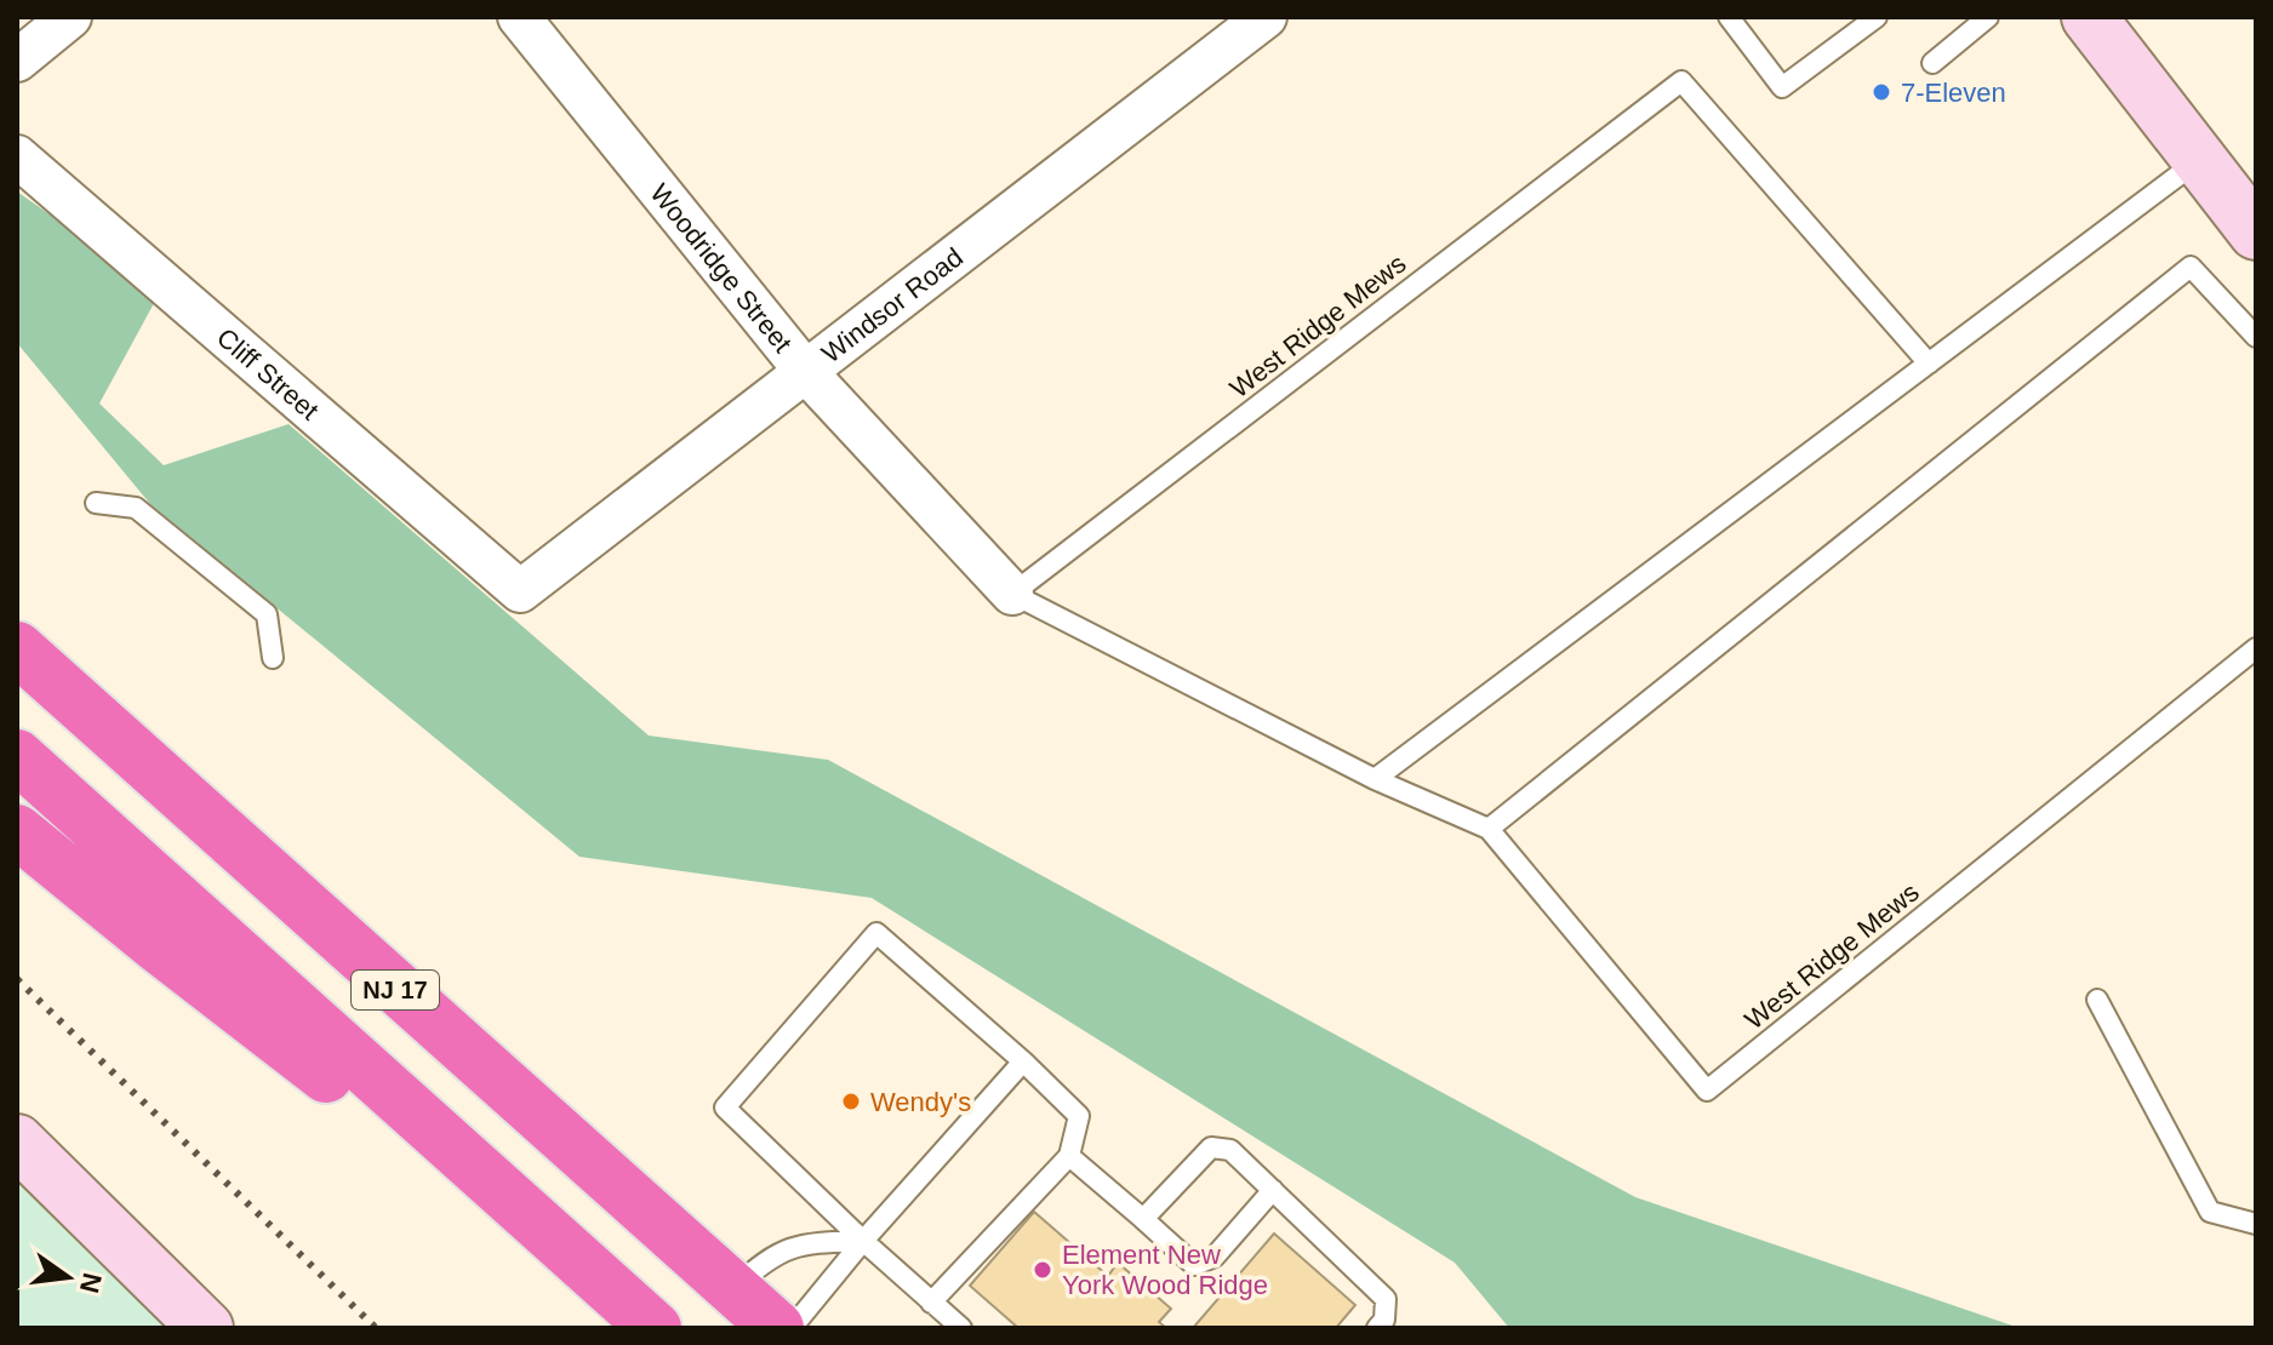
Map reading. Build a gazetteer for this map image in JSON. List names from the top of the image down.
{
  "streets": {
    "highway": ["NJ 17"],
    "street": ["Woodridge Street", "Windsor Road", "Cliff Street"],
    "lane": ["West Ridge Mews"]
  },
  "crossings": [
    ["Woodridge Street", "Windsor Road"],
    ["Woodridge Street", "West Ridge Mews"],
    ["Windsor Road", "Cliff Street"]
  ],
  "places": ["7-Eleven", "Wendy's", "Element New York Wood Ridge"],
  "north": "right"
}
